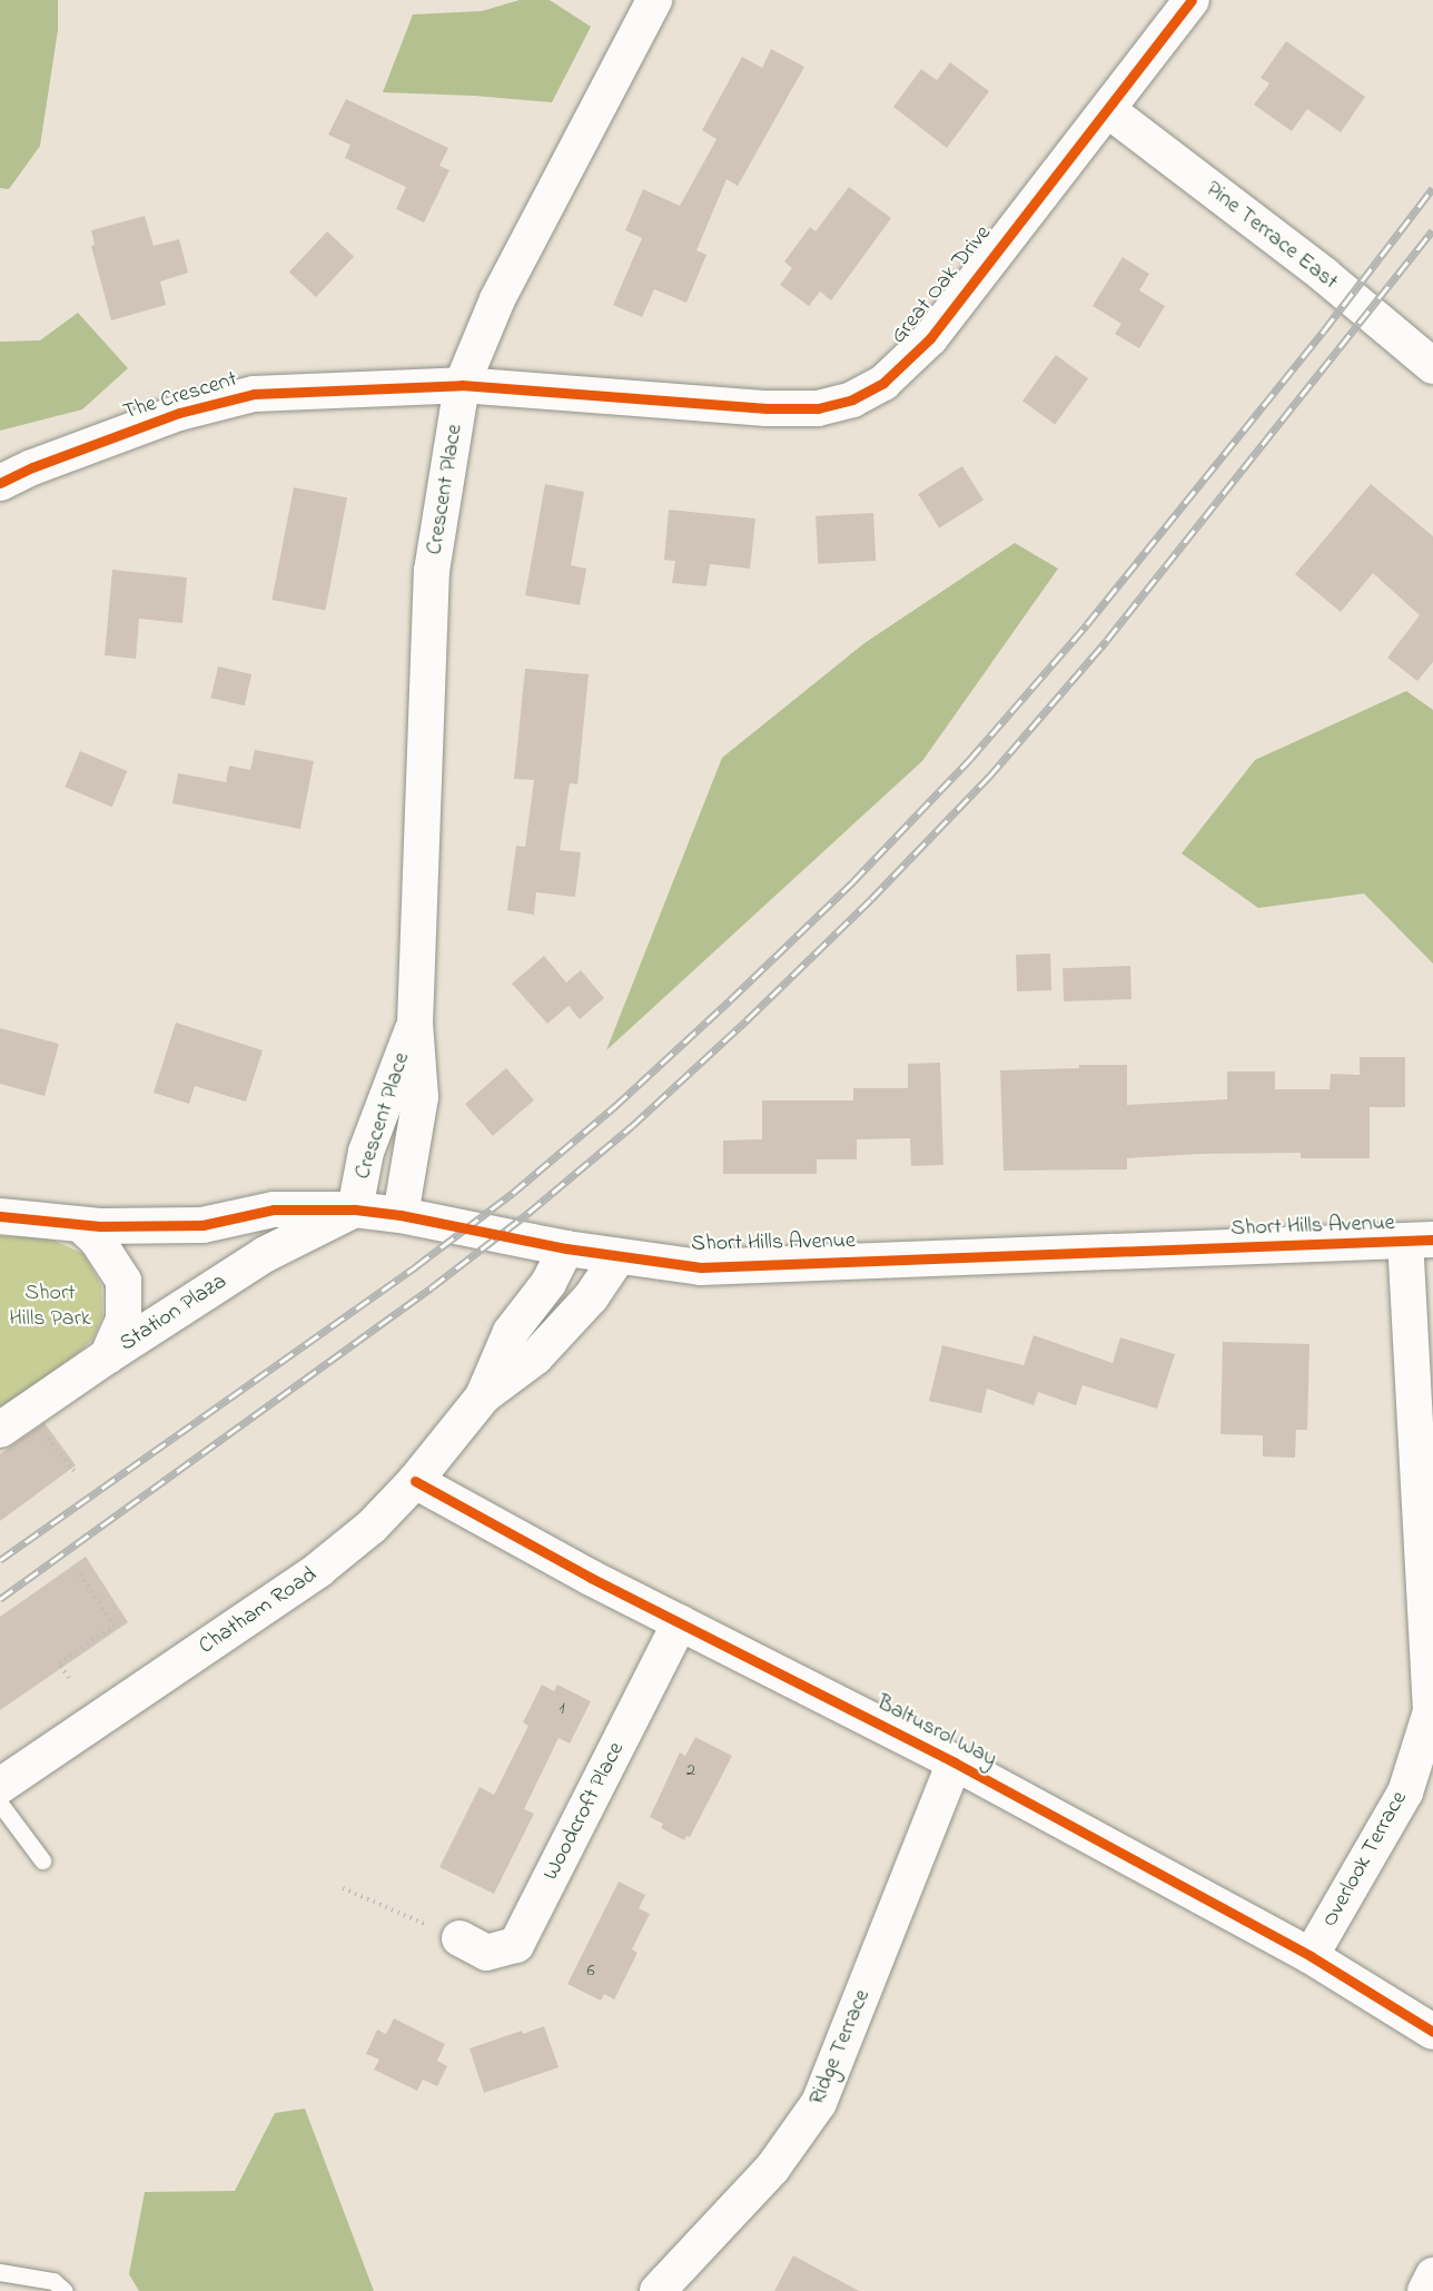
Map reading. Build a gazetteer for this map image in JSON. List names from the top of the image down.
{
  "streets": {
    "street": [
      "Pine Terrace East",
      "Great Oak Drive",
      "The Crescent",
      "Crescent Place",
      "Short Hills Avenue",
      "Station Plaza",
      "Chatham Road",
      "Baltusrol Way",
      "Woodcroft Place",
      "Overlook Terrace",
      "Ridge Terrace"
    ]
  },
  "crossings": [
    ["Pine Terrace East", "Great Oak Drive"],
    ["Great Oak Drive", "The Crescent"],
    ["Great Oak Drive", "Crescent Place"],
    ["The Crescent", "Crescent Place"],
    ["Crescent Place", "Short Hills Avenue"],
    ["Crescent Place", "Station Plaza"],
    ["Short Hills Avenue", "Station Plaza"],
    ["Short Hills Avenue", "Chatham Road"],
    ["Short Hills Avenue", "Overlook Terrace"],
    ["Chatham Road", "Baltusrol Way"],
    ["Baltusrol Way", "Woodcroft Place"],
    ["Baltusrol Way", "Overlook Terrace"],
    ["Baltusrol Way", "Ridge Terrace"]
  ],
  "parks": ["Short Hills Park"],
  "house_numbers": ["1", "2", "6"]
}
